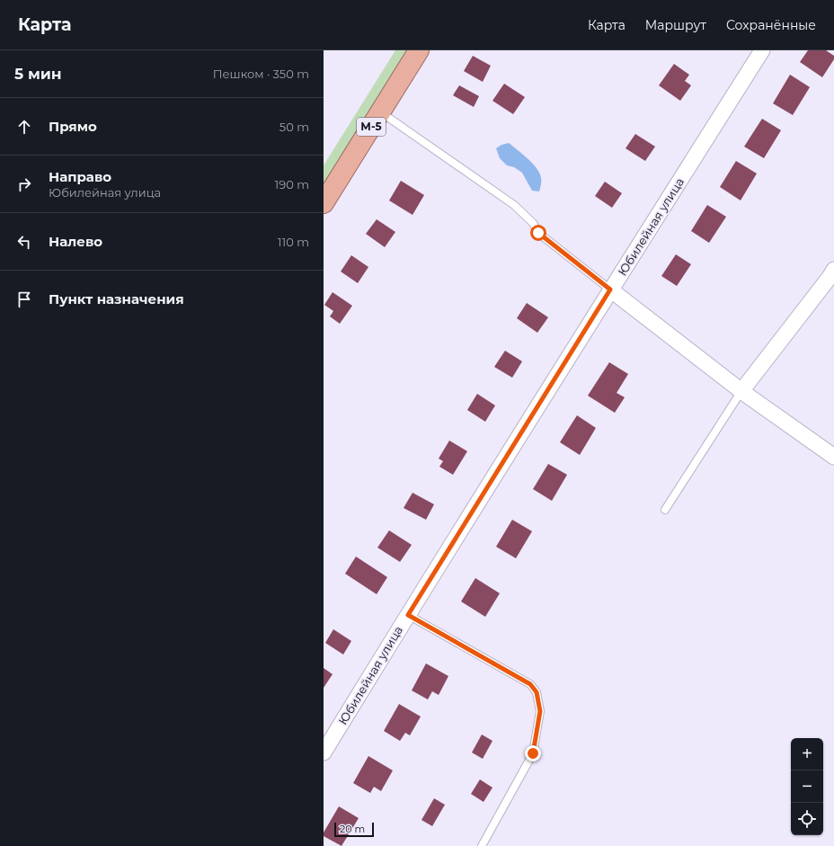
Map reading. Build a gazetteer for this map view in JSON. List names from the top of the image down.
{
  "streets": {
    "highway": ["М-5"],
    "street": ["Юбилейная улица"]
  },
  "scale_bar": "20 m",
  "page": {
    "header": "Карта",
    "nav": ["Карта", "Маршрут", "Сохранённые"],
    "heading": ["5 мин", "Пешком · 350 m"],
    "list": [
      ["Прямо", "50 m"],
      ["Направо", "Юбилейная улица", "190 m"],
      ["Налево", "110 m"],
      "Пункт назначения"
    ],
    "map_buttons": ["+", "−"],
    "scale": "20 m"
  }
}
